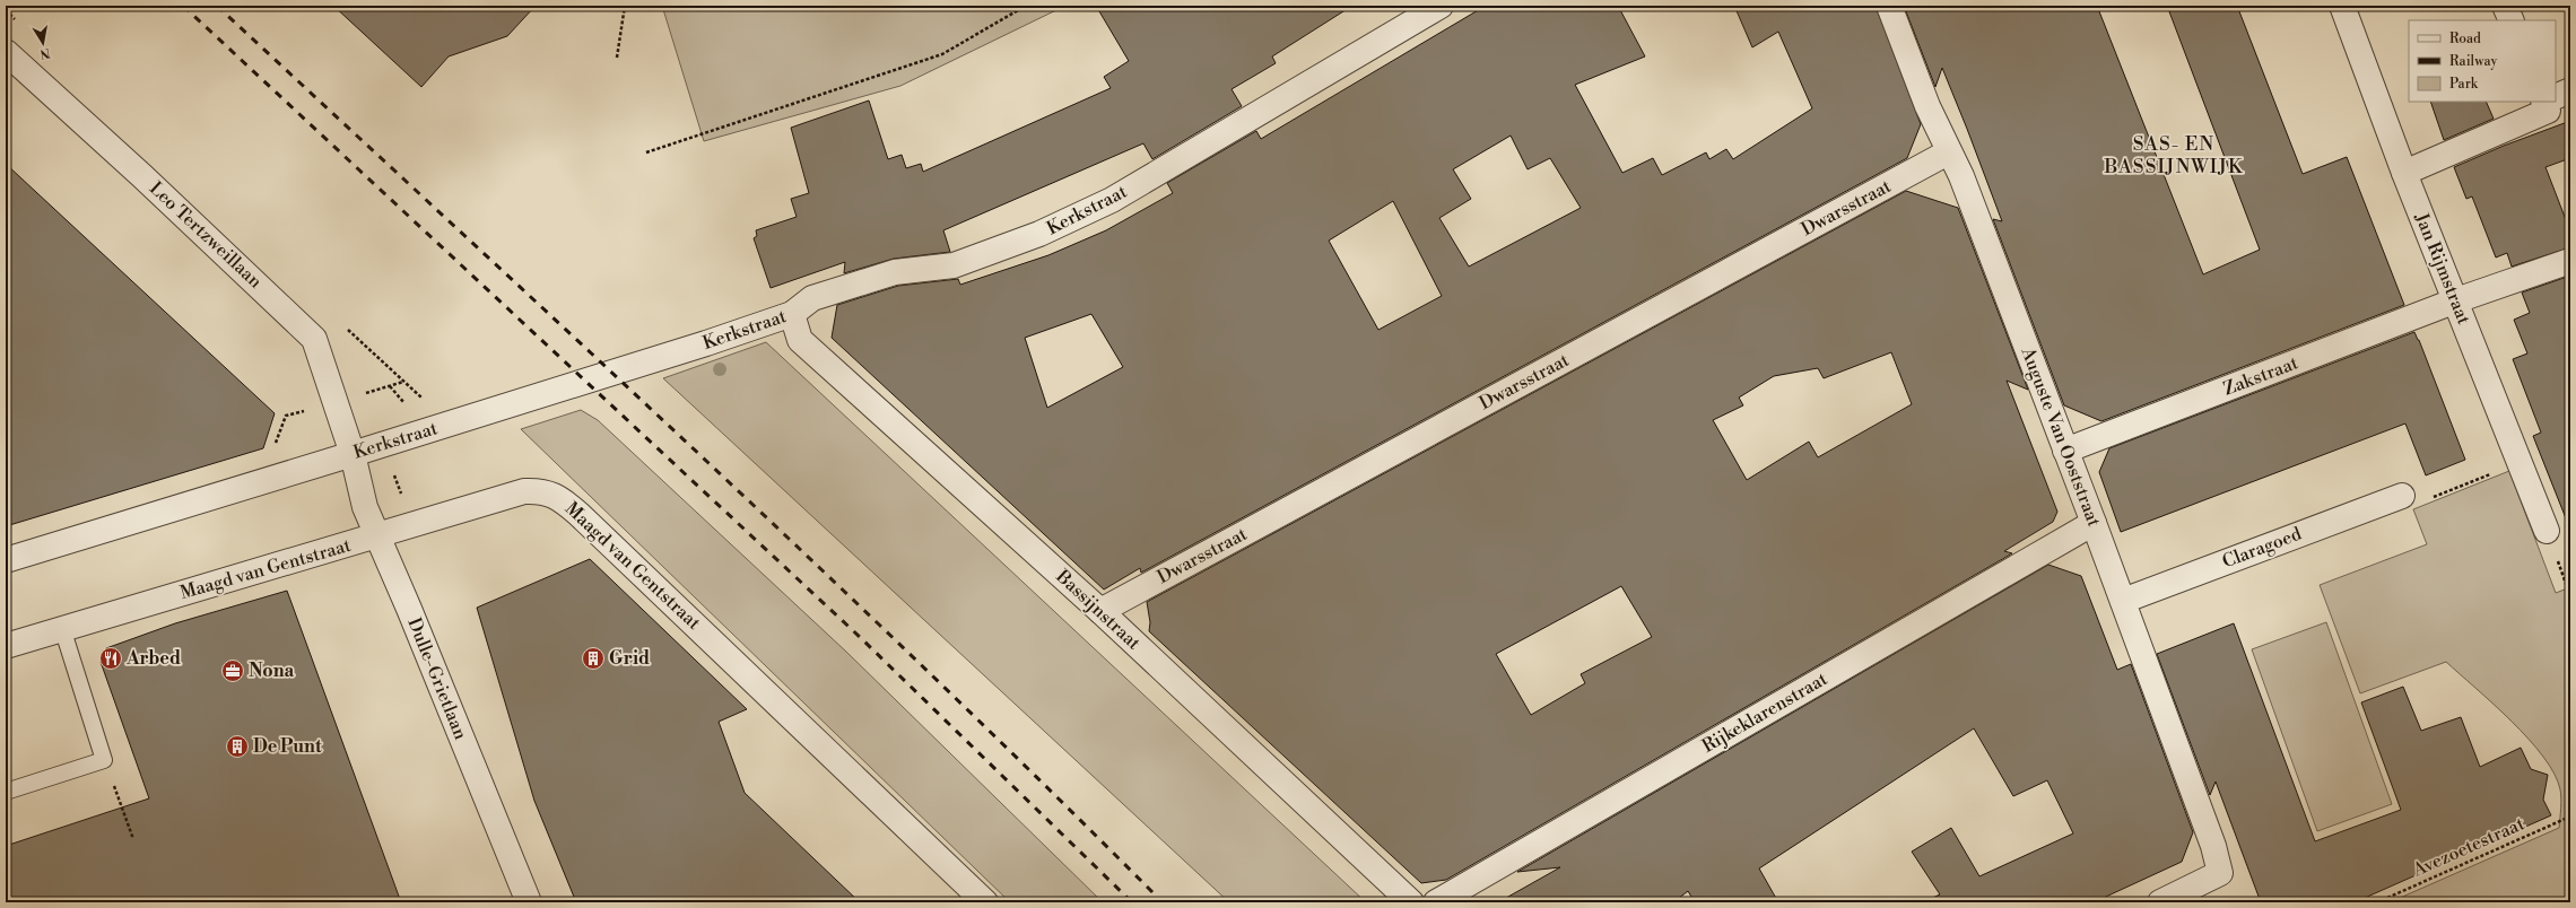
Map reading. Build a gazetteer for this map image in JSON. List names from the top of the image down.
{
  "streets": {
    "street": [
      "Dwarsstraat",
      "Kerkstraat",
      "Leo Tertzweillaan",
      "Jan Rijmstraat",
      "Zakstraat",
      "Auguste Van Ooststraat",
      "Claragoed",
      "Maagd van Gentstraat",
      "Bassijnstraat",
      "Dulle-Grietlaan",
      "Rijkeklarenstraat"
    ],
    "path": ["Avezoetestraat"]
  },
  "crossings": [
    ["Dwarsstraat", "Auguste Van Ooststraat"],
    ["Dwarsstraat", "Bassijnstraat"],
    ["Kerkstraat", "Leo Tertzweillaan"],
    ["Kerkstraat", "Bassijnstraat"],
    ["Kerkstraat", "Dulle-Grietlaan"],
    ["Leo Tertzweillaan", "Dulle-Grietlaan"],
    ["Jan Rijmstraat", "Zakstraat"],
    ["Zakstraat", "Auguste Van Ooststraat"],
    ["Auguste Van Ooststraat", "Claragoed"],
    ["Auguste Van Ooststraat", "Rijkeklarenstraat"],
    ["Maagd van Gentstraat", "Dulle-Grietlaan"]
  ],
  "districts": ["SAS- EN BASSIJNWIJK"],
  "places": {
    "restaurant": ["Arbed"],
    "building": ["Grid", "De Punt"],
    "office": ["Nona"]
  },
  "legend": ["Road", "Railway", "Park"],
  "north": "bottom"
}
